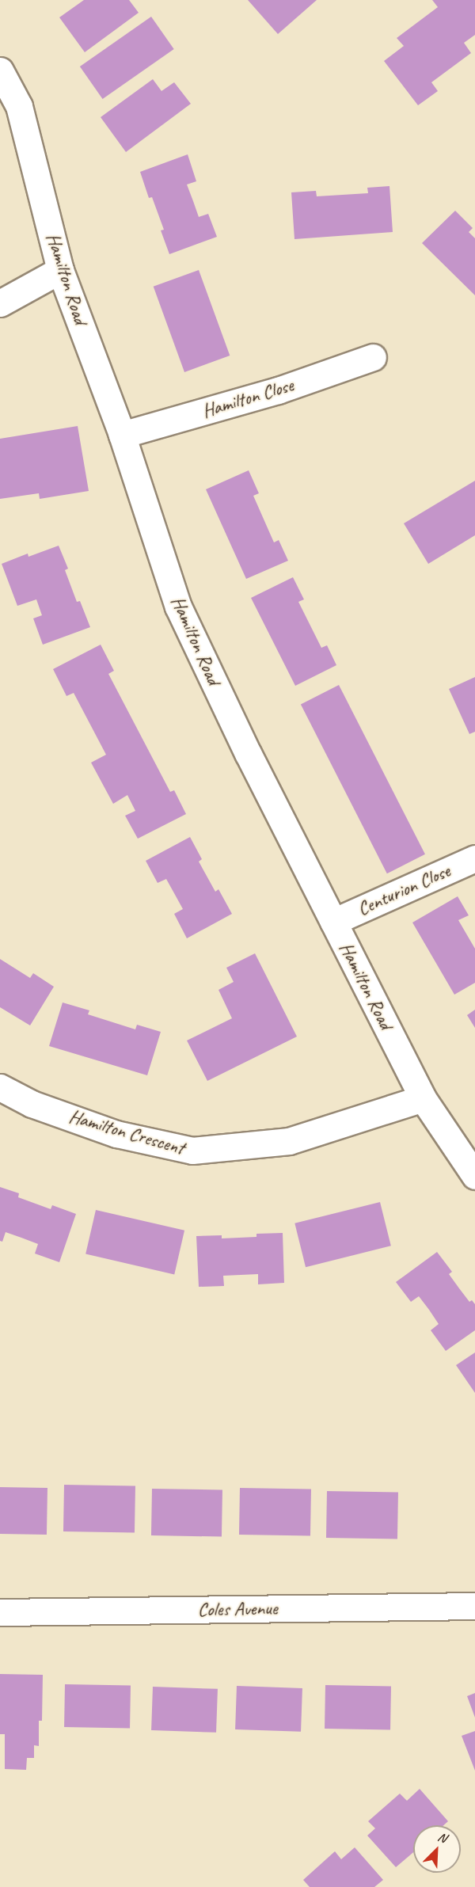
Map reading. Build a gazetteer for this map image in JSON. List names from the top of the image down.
{
  "streets": {
    "street": [
      "Hamilton Road",
      "Hamilton Close",
      "Centurion Close",
      "Hamilton Crescent",
      "Coles Avenue"
    ]
  },
  "crossings": [
    ["Hamilton Road", "Hamilton Close"],
    ["Hamilton Road", "Centurion Close"],
    ["Hamilton Road", "Hamilton Crescent"]
  ],
  "north": "top right"
}
